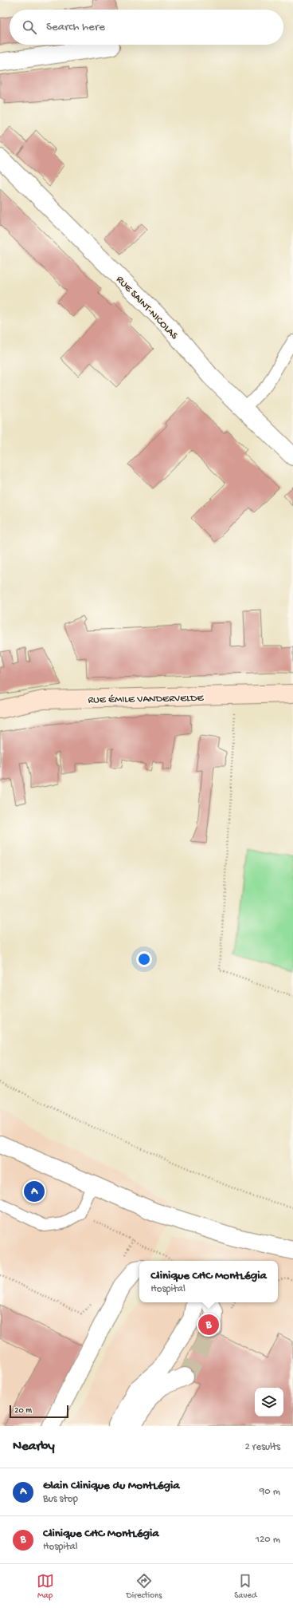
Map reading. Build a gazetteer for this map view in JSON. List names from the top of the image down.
{
  "streets": {
    "main road": ["RUE ÉMILE VANDERVELDE"],
    "street": ["RUE SAINT-NICOLAS"]
  },
  "scale_bar": "20 m",
  "page": {
    "search": "Search here",
    "pins": ["A", "B"],
    "popup": ["Clinique CHC MontLégia", "Hospital"],
    "scale": "20 m",
    "heading": ["Nearby", "2 results"],
    "list": [
      {
        "mark": "A",
        "name": "Glain Clinique du MontLégia",
        "note": "Bus stop",
        "value": "90 m"
      },
      {
        "mark": "B",
        "name": "Clinique CHC MontLégia",
        "note": "Hospital",
        "value": "120 m"
      }
    ],
    "nav": ["Map", "Directions", "Saved"]
  }
}
